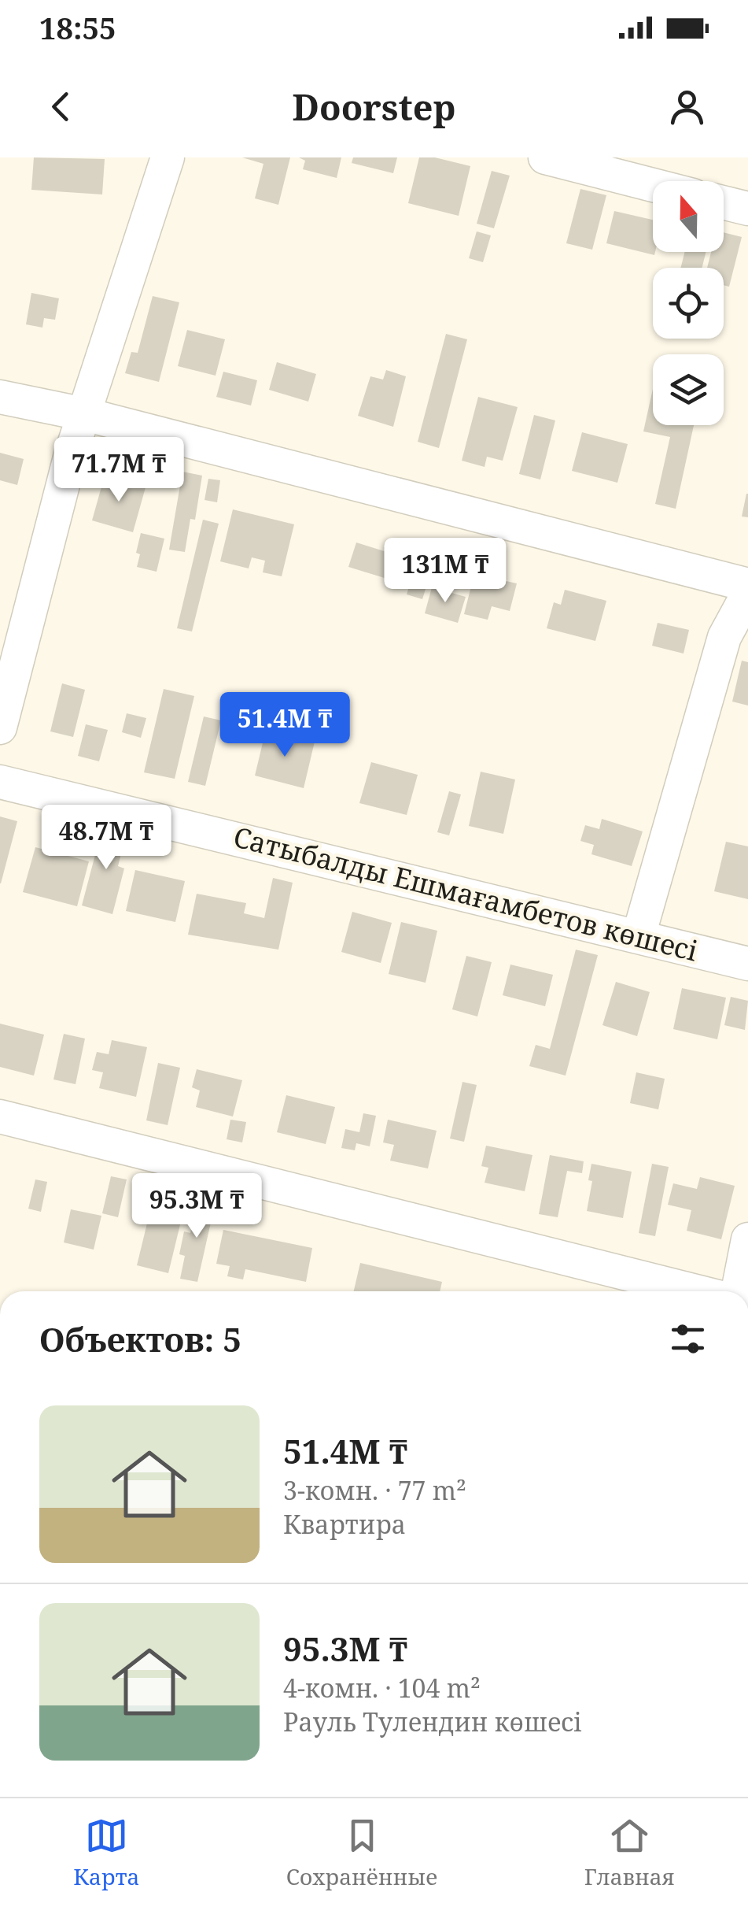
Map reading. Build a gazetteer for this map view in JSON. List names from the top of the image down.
{
  "streets": {
    "street": ["Сатыбалды Ешмағамбетов көшесі"]
  },
  "north": "top",
  "page": {
    "status": "18:55",
    "header": "Doorstep",
    "price": [
      "71.7M ₸",
      "131M ₸",
      "51.4M ₸",
      "48.7M ₸",
      "95.3M ₸"
    ],
    "heading": "Объектов: 5",
    "list": [
      {
        "name": "51.4M ₸",
        "note": "3-комн. · 77 m² · Квартира"
      },
      {
        "name": "95.3M ₸",
        "note": "4-комн. · 104 m² · Рауль Тулендин көшесі"
      }
    ],
    "tabs": ["Карта", "Сохранённые", "Главная"]
  }
}
